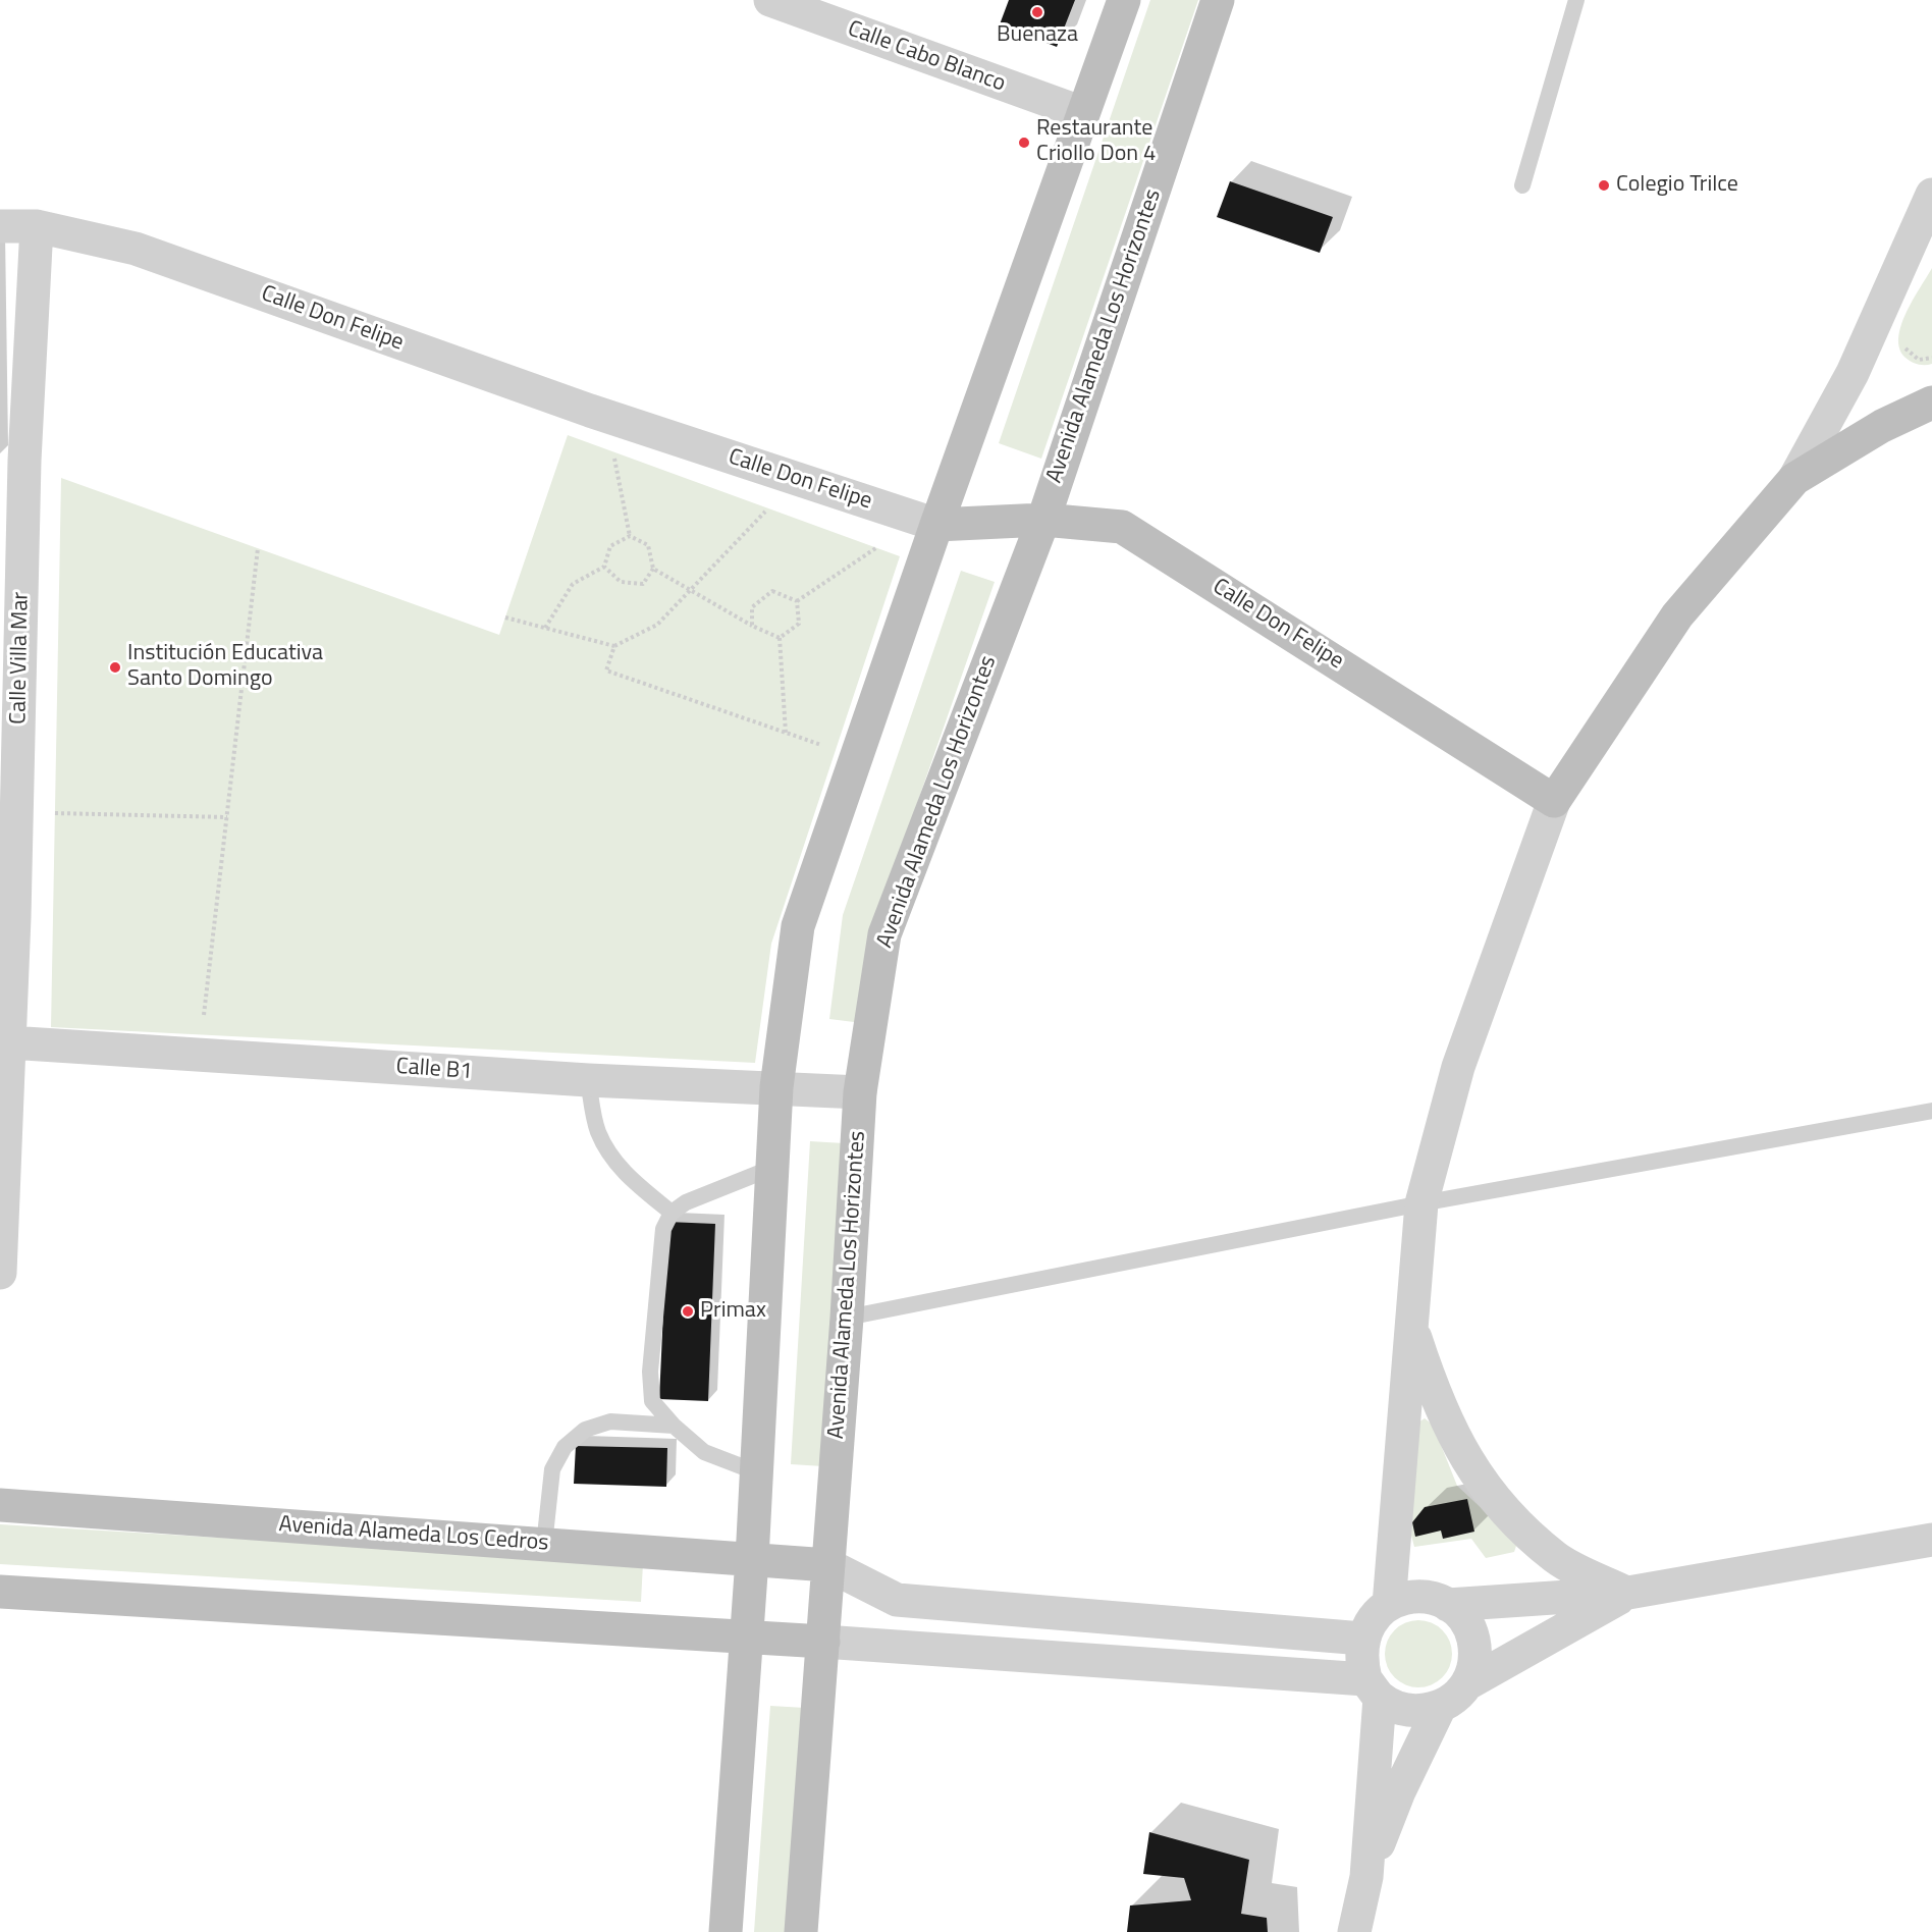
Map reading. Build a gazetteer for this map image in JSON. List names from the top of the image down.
{
  "streets": {
    "main road": ["Calle Don Felipe", "Avenida Alameda Los Horizontes", "Avenida Alameda Los Cedros"],
    "street": ["Calle Cabo Blanco", "Calle Villa Mar", "Calle B1"]
  },
  "crossings": [
    ["Calle Don Felipe", "Avenida Alameda Los Horizontes"],
    ["Calle Don Felipe", "Calle Villa Mar"],
    ["Avenida Alameda Los Horizontes", "Calle B1"],
    ["Avenida Alameda Los Horizontes", "Avenida Alameda Los Cedros"],
    ["Calle Villa Mar", "Calle B1"]
  ],
  "places": [
    "Buenaza",
    "Restaurante Criollo Don 4",
    "Colegio Trilce",
    "Institución Educativa Santo Domingo",
    "Primax"
  ]
}
